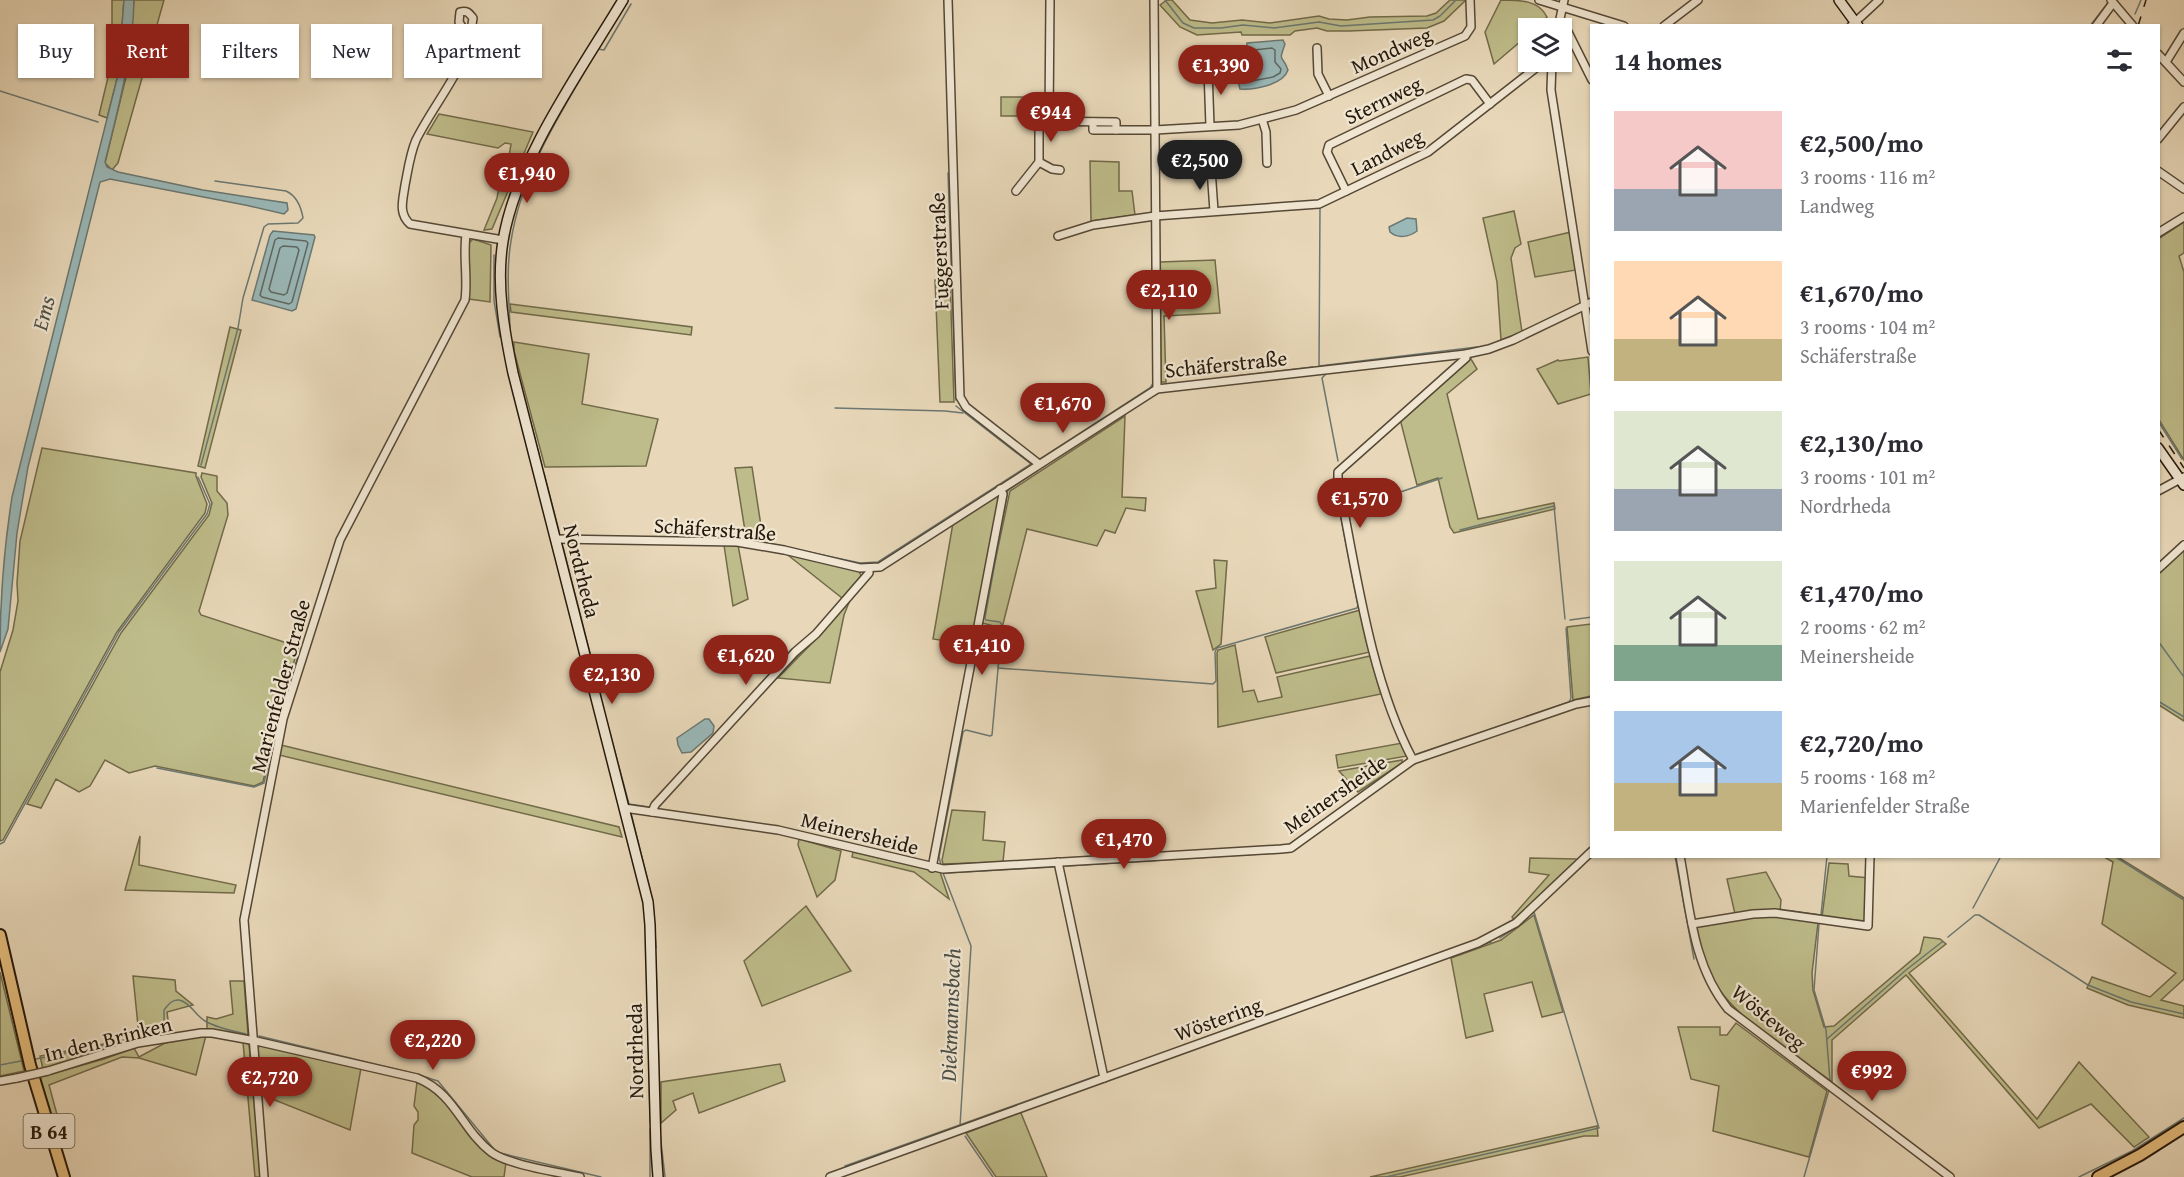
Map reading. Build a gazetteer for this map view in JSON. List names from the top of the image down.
{
  "streets": {
    "main road": ["Nordrheda", "B 64"],
    "street": [
      "Mondweg",
      "Sternweg",
      "Landweg",
      "Fuggerstraße",
      "Schäferstraße",
      "Marienfelder Straße",
      "Meinersheide",
      "Wösteweg",
      "Wöstering",
      "In den Brinken"
    ]
  },
  "crossings": [
    ["Sternweg", "Landweg"],
    ["Fuggerstraße", "Schäferstraße"],
    ["Schäferstraße", "Nordrheda"],
    ["Nordrheda", "Meinersheide"],
    ["Marienfelder Straße", "In den Brinken"]
  ],
  "water": ["Ems", "Diekmannsbach"],
  "page": {
    "chip": [
      "Buy",
      "Rent",
      "Filters",
      "New",
      "Apartment"
    ],
    "heading": "14 homes",
    "price": [
      "€1,390",
      "€944",
      "€2,500",
      "€1,940",
      "€2,110",
      "€1,670",
      "€1,570",
      "€1,410",
      "€1,620",
      "€2,130",
      "€1,470",
      "€2,220",
      "€992",
      "€2,720"
    ],
    "list": [
      {
        "name": "€2,500/mo",
        "note": "3 rooms · 116 m² · Landweg"
      },
      {
        "name": "€1,670/mo",
        "note": "3 rooms · 104 m² · Schäferstraße"
      },
      {
        "name": "€2,130/mo",
        "note": "3 rooms · 101 m² · Nordrheda"
      },
      {
        "name": "€1,470/mo",
        "note": "2 rooms · 62 m² · Meinersheide"
      },
      {
        "name": "€2,720/mo",
        "note": "5 rooms · 168 m² · Marienfelder Straße"
      }
    ]
  }
}
